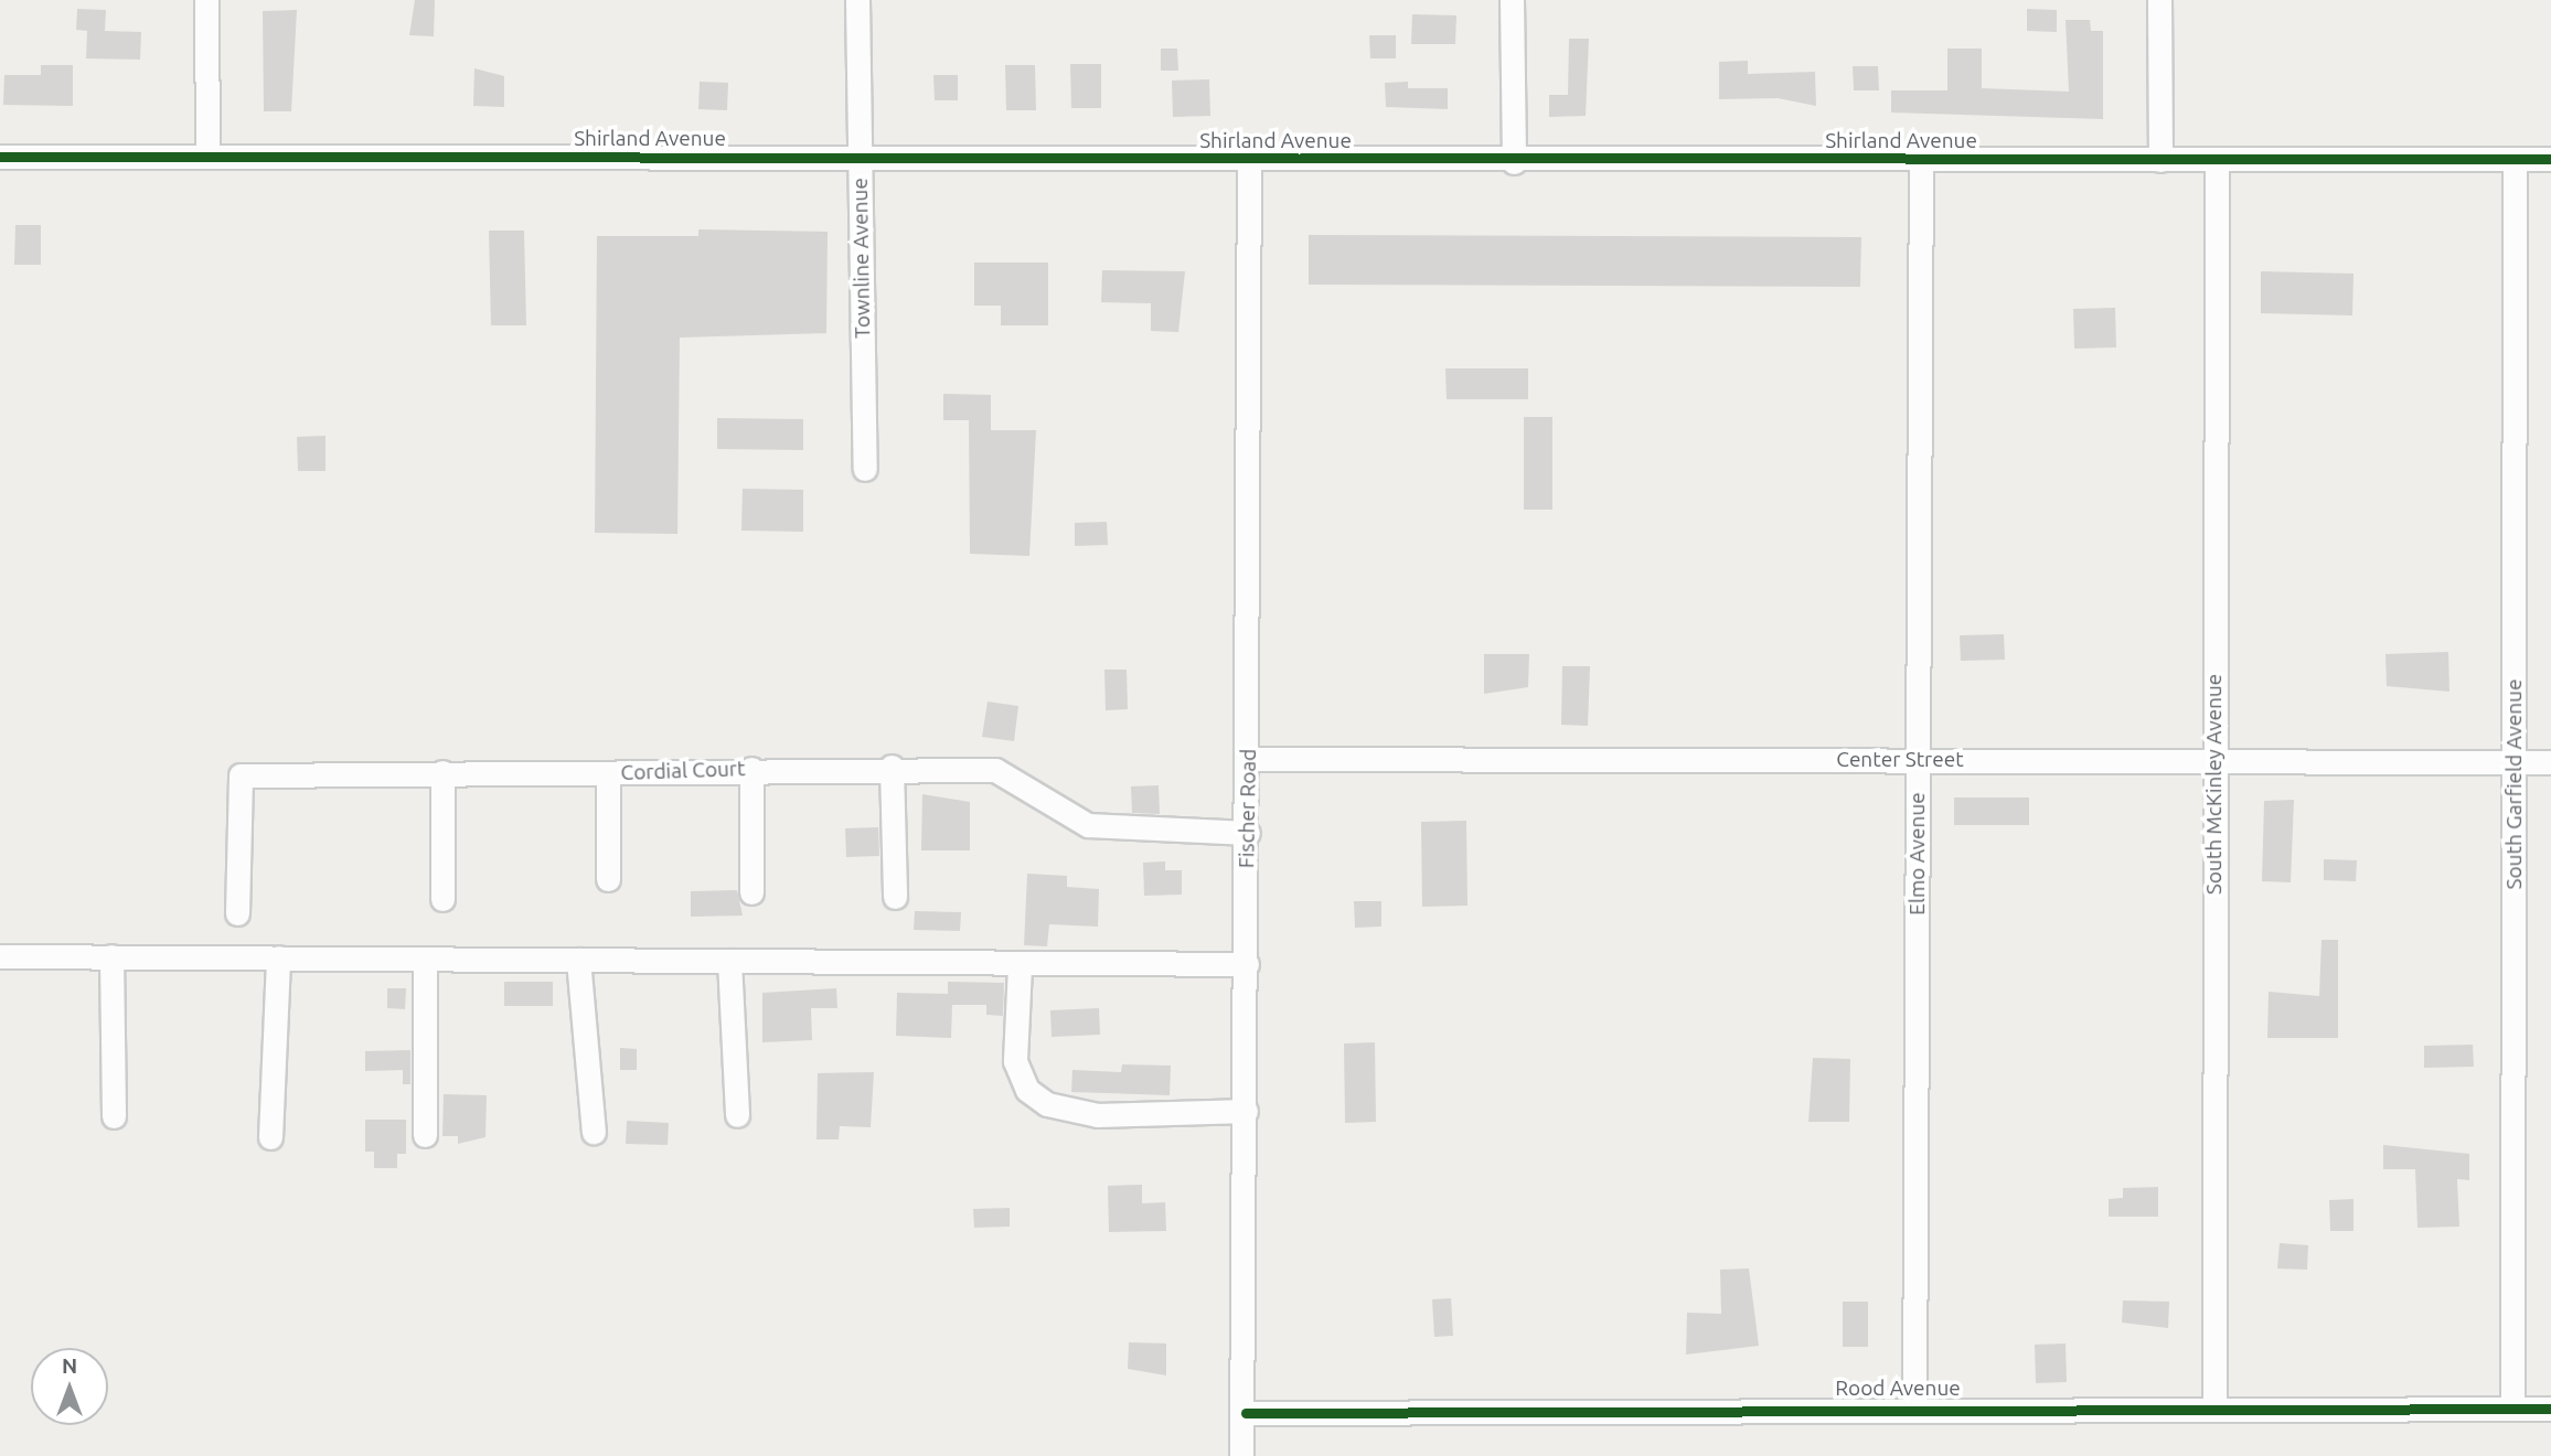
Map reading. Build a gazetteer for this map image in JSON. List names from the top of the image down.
{
  "streets": {
    "street": [
      "Shirland Avenue",
      "Townline Avenue",
      "Center Street",
      "Cordial Court",
      "South McKinley Avenue",
      "South Garfield Avenue",
      "Fischer Road",
      "Elmo Avenue",
      "Rood Avenue"
    ]
  },
  "crossings": [
    ["Shirland Avenue", "Townline Avenue"],
    ["Shirland Avenue", "South McKinley Avenue"],
    ["Shirland Avenue", "South Garfield Avenue"],
    ["Shirland Avenue", "Fischer Road"],
    ["Shirland Avenue", "Elmo Avenue"],
    ["Center Street", "South McKinley Avenue"],
    ["Center Street", "South Garfield Avenue"],
    ["Center Street", "Fischer Road"],
    ["Center Street", "Elmo Avenue"],
    ["Cordial Court", "Fischer Road"],
    ["South McKinley Avenue", "Rood Avenue"],
    ["South Garfield Avenue", "Rood Avenue"],
    ["Fischer Road", "Rood Avenue"],
    ["Elmo Avenue", "Rood Avenue"]
  ],
  "north": "top"
}
